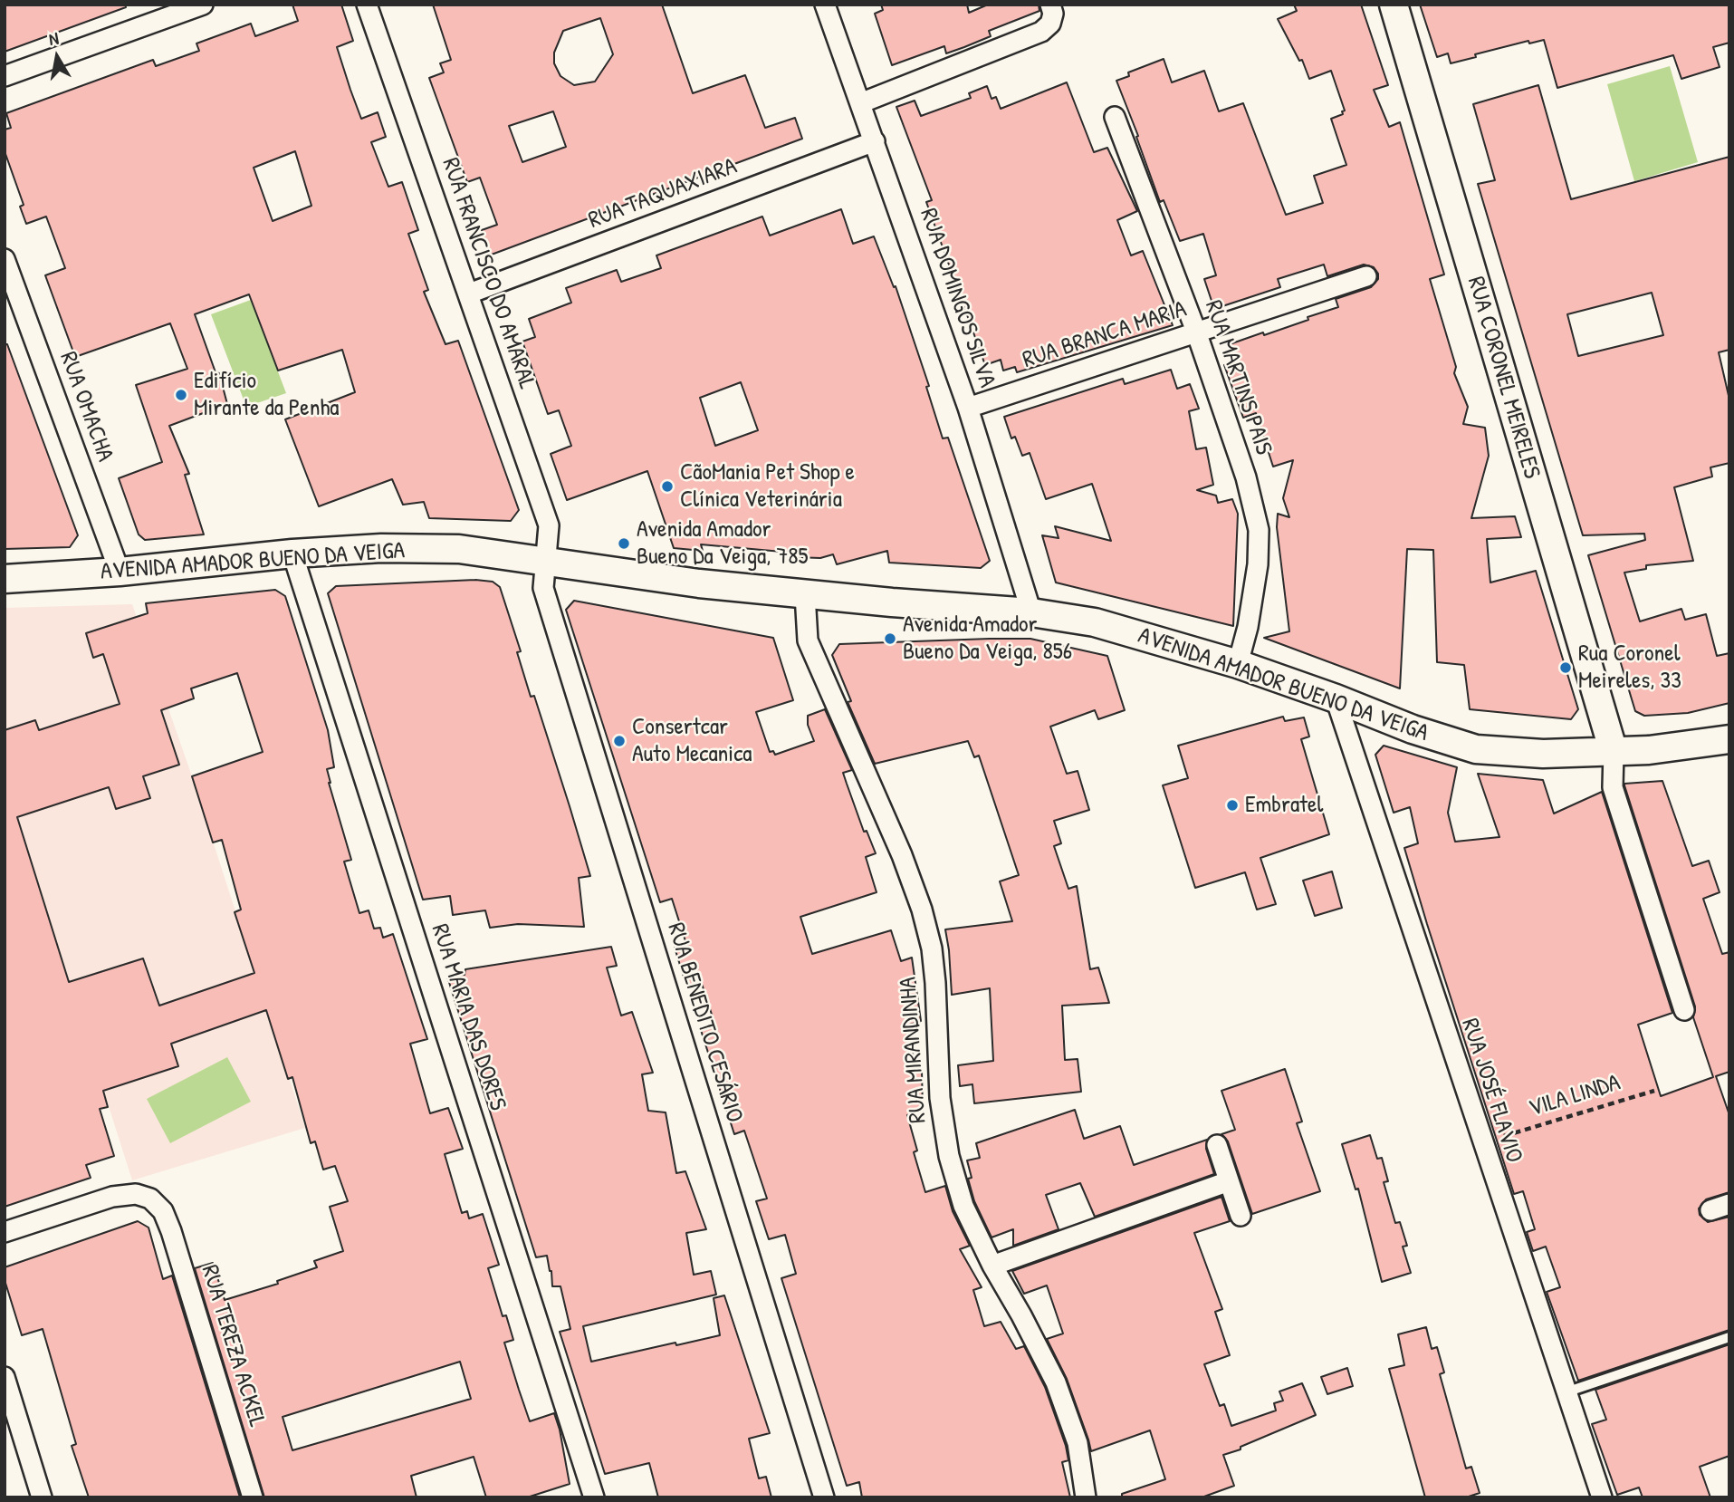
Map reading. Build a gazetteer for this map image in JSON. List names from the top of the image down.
{
  "streets": {
    "main road": ["RUA CORONEL MEIRELES", "AVENIDA AMADOR BUENO DA VEIGA"],
    "street": [
      "RUA TAQUAXIARA",
      "RUA FRANCISCO DO AMARAL",
      "RUA DOMINGOS SILVA",
      "RUA BRANCA MARIA",
      "RUA MARTINS PAIS",
      "RUA OMACHA",
      "RUA MARIA DAS DORES",
      "RUA BENEDITO CESÁRIO",
      "RUA MIRANDINHA",
      "RUA JOSÉ FLAVIO",
      "RUA TEREZA ACKEL"
    ],
    "path": ["VILA LINDA"]
  },
  "crossings": [
    ["RUA TAQUAXIARA", "RUA FRANCISCO DO AMARAL"],
    ["RUA TAQUAXIARA", "RUA DOMINGOS SILVA"],
    ["RUA FRANCISCO DO AMARAL", "AVENIDA AMADOR BUENO DA VEIGA"],
    ["RUA FRANCISCO DO AMARAL", "RUA BENEDITO CESÁRIO"],
    ["RUA DOMINGOS SILVA", "RUA BRANCA MARIA"],
    ["RUA DOMINGOS SILVA", "AVENIDA AMADOR BUENO DA VEIGA"],
    ["RUA BRANCA MARIA", "RUA MARTINS PAIS"],
    ["RUA MARTINS PAIS", "AVENIDA AMADOR BUENO DA VEIGA"],
    ["RUA CORONEL MEIRELES", "AVENIDA AMADOR BUENO DA VEIGA"],
    ["RUA OMACHA", "AVENIDA AMADOR BUENO DA VEIGA"],
    ["AVENIDA AMADOR BUENO DA VEIGA", "RUA MARIA DAS DORES"],
    ["AVENIDA AMADOR BUENO DA VEIGA", "RUA BENEDITO CESÁRIO"],
    ["AVENIDA AMADOR BUENO DA VEIGA", "RUA MIRANDINHA"],
    ["AVENIDA AMADOR BUENO DA VEIGA", "RUA JOSÉ FLAVIO"]
  ],
  "places": [
    "Edifício Mirante da Penha",
    "CãoMania Pet Shop e Clínica Veterinária",
    "Avenida Amador Bueno Da Veiga, 785",
    "Avenida Amador Bueno Da Veiga, 856",
    "Rua Coronel Meireles, 33",
    "Consertcar Auto Mecanica",
    "Embratel"
  ],
  "north": "top"
}
